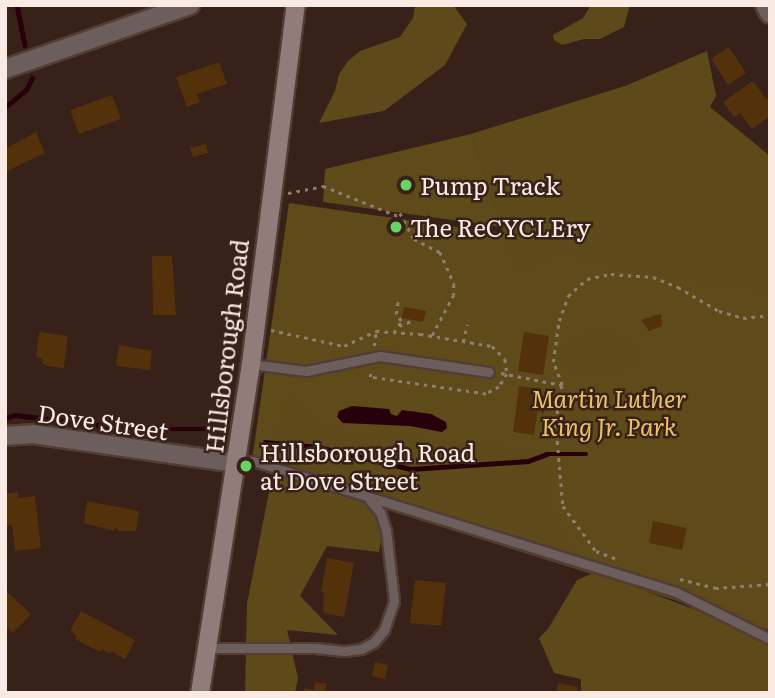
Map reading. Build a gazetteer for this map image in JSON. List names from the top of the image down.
{
  "streets": {
    "main road": ["Hillsborough Road"],
    "street": ["Dove Street"]
  },
  "crossings": [
    ["Hillsborough Road", "Dove Street"]
  ],
  "parks": ["Martin Luther King Jr. Park"],
  "places": ["Pump Track", "The ReCYCLEry", "Hillsborough Road at Dove Street"]
}
